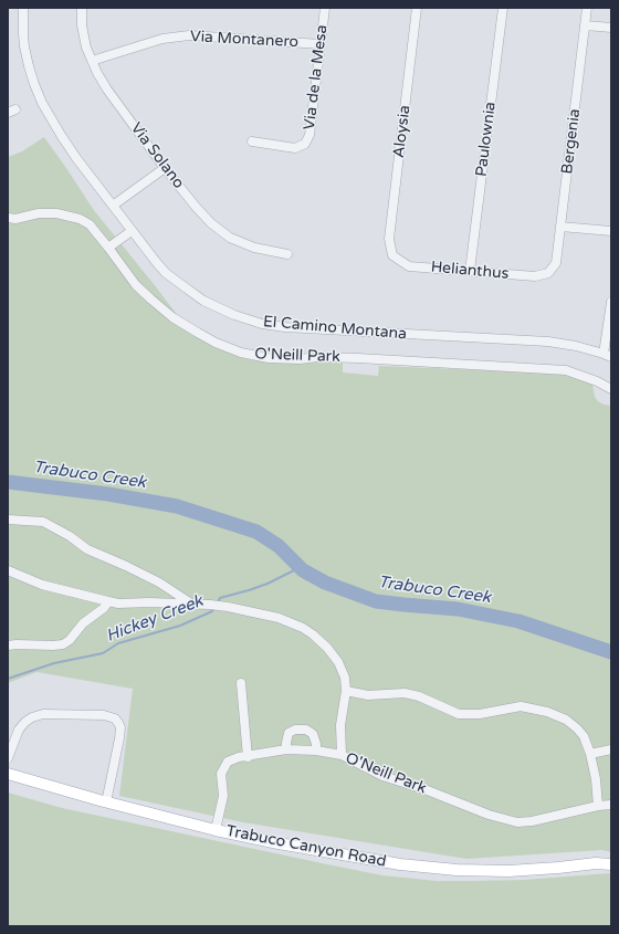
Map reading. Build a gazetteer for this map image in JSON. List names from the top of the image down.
{
  "streets": {
    "main road": ["Trabuco Canyon Road"],
    "street": [
      "Via Montanero",
      "Via de la Mesa",
      "Aloysia",
      "Paulownia",
      "Bergenia",
      "Via Solano",
      "Helianthus",
      "El Camino Montana",
      "O'Neill Park"
    ]
  },
  "crossings": [
    ["Via Montanero", "Via de la Mesa"],
    ["Via Montanero", "Via Solano"],
    ["Aloysia", "Helianthus"],
    ["Paulownia", "Helianthus"],
    ["Bergenia", "Helianthus"],
    ["O'Neill Park", "Trabuco Canyon Road"]
  ],
  "water": ["Trabuco Creek", "Hickey Creek"]
}
